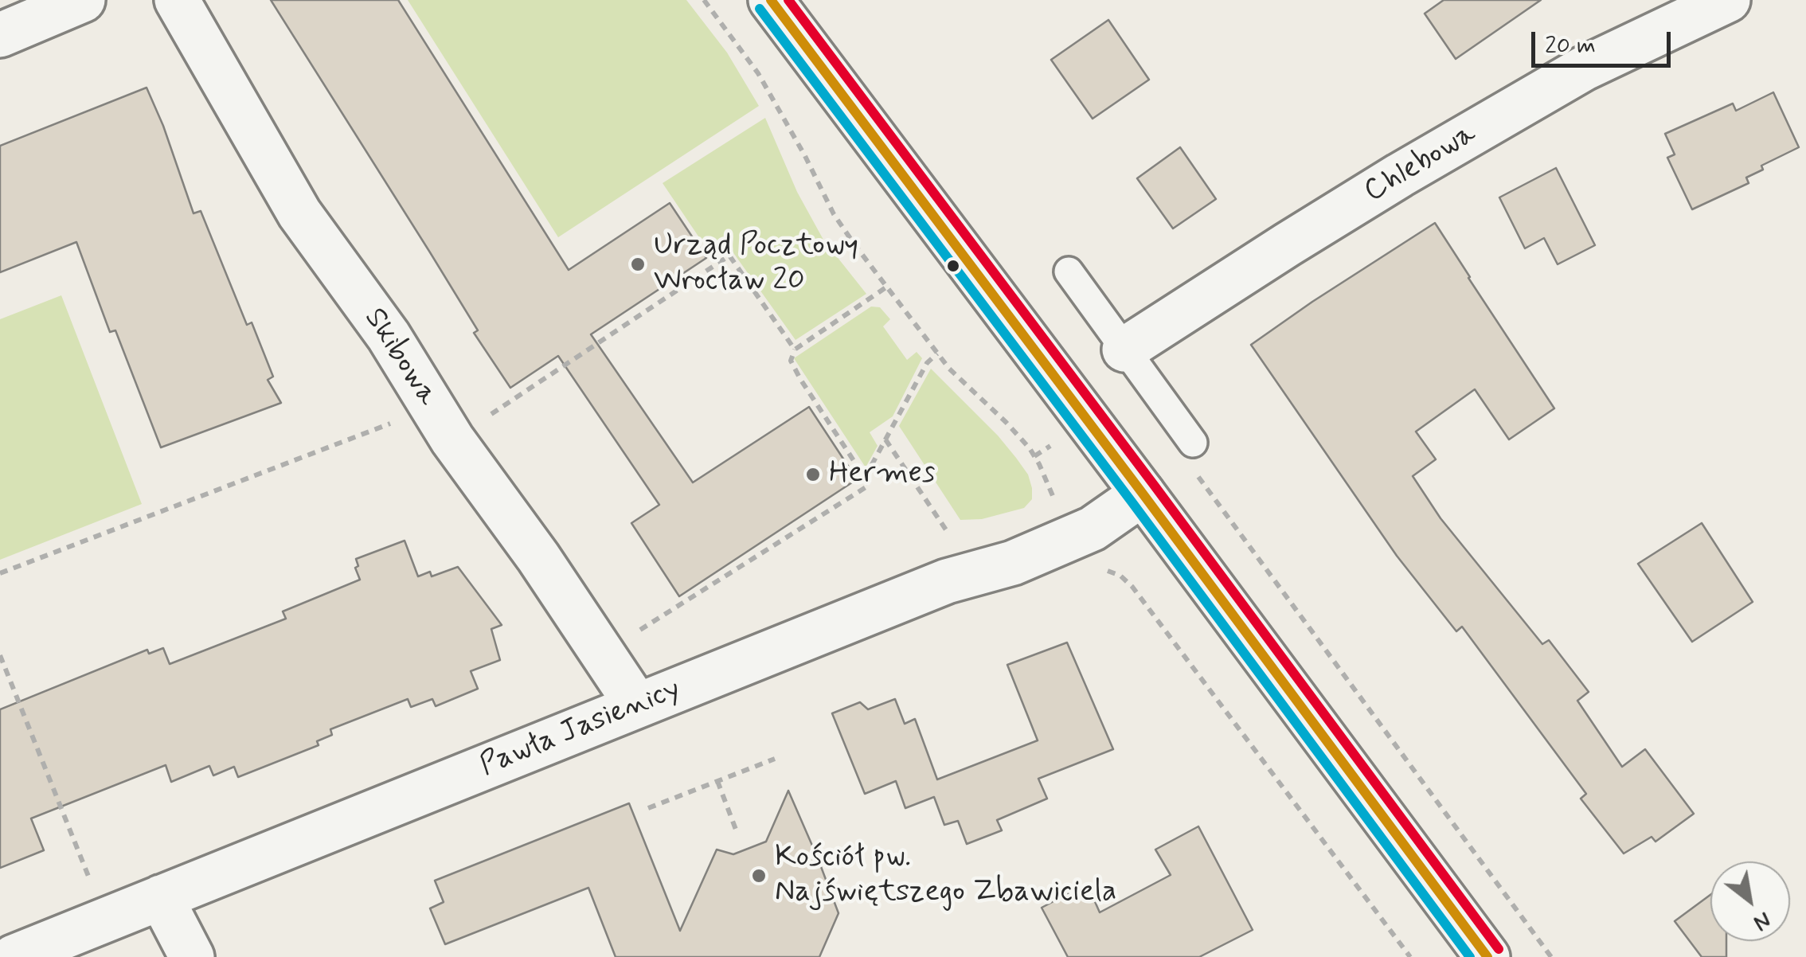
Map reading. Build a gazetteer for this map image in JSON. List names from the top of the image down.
{
  "streets": {
    "street": ["Chlebowa", "Skibowa", "Pawła Jasienicy"]
  },
  "crossings": [
    ["Skibowa", "Pawła Jasienicy"]
  ],
  "places": ["Urząd Pocztowy Wrocław 20", "Hermes", "Kościół pw. Najświętszego Zbawiciela"],
  "scale_bar": "20 m",
  "north": "bottom right"
}
